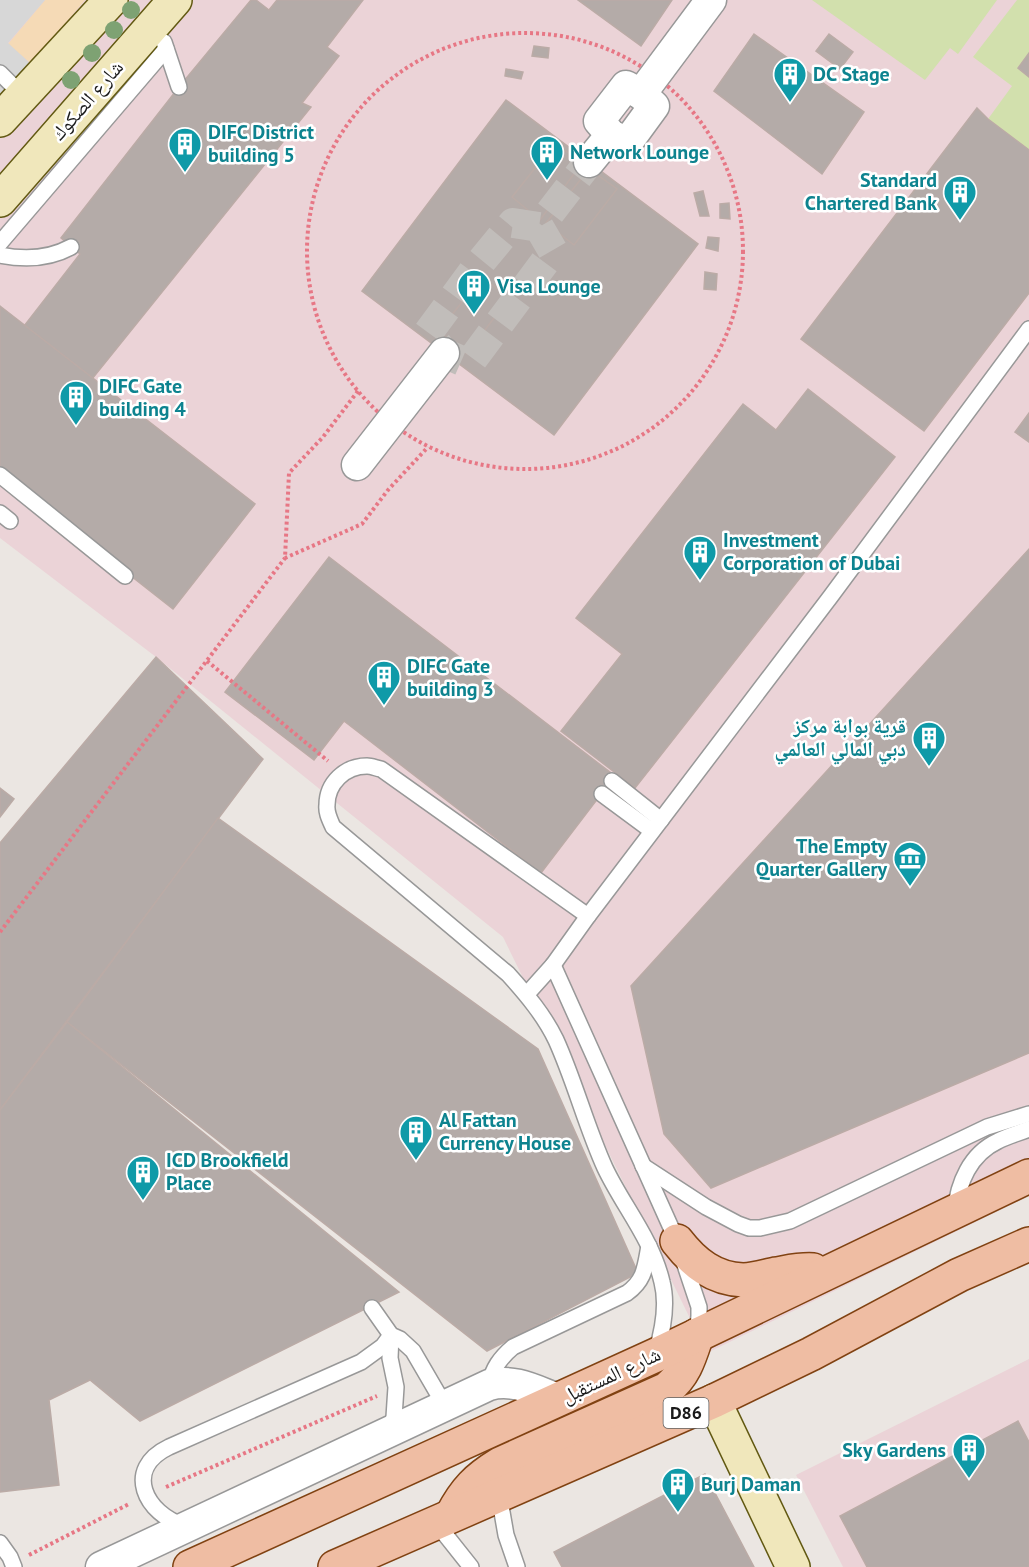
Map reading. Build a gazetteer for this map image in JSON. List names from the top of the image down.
{
  "streets": {
    "main road": ["شارع المستقبل", "D86"],
    "street": ["شارع الصكوك"]
  },
  "places": {
    "building": [
      "DC Stage",
      "DIFC District building 5",
      "Network Lounge",
      "Standard Chartered Bank",
      "Visa Lounge",
      "DIFC Gate building 4",
      "Investment Corporation of Dubai",
      "DIFC Gate building 3",
      "قرية بوابة مركز دبي المالي العالمي",
      "Al Fattan Currency House",
      "ICD Brookfield Place",
      "Sky Gardens",
      "Burj Daman"
    ],
    "museum": ["The Empty Quarter Gallery"]
  }
}
